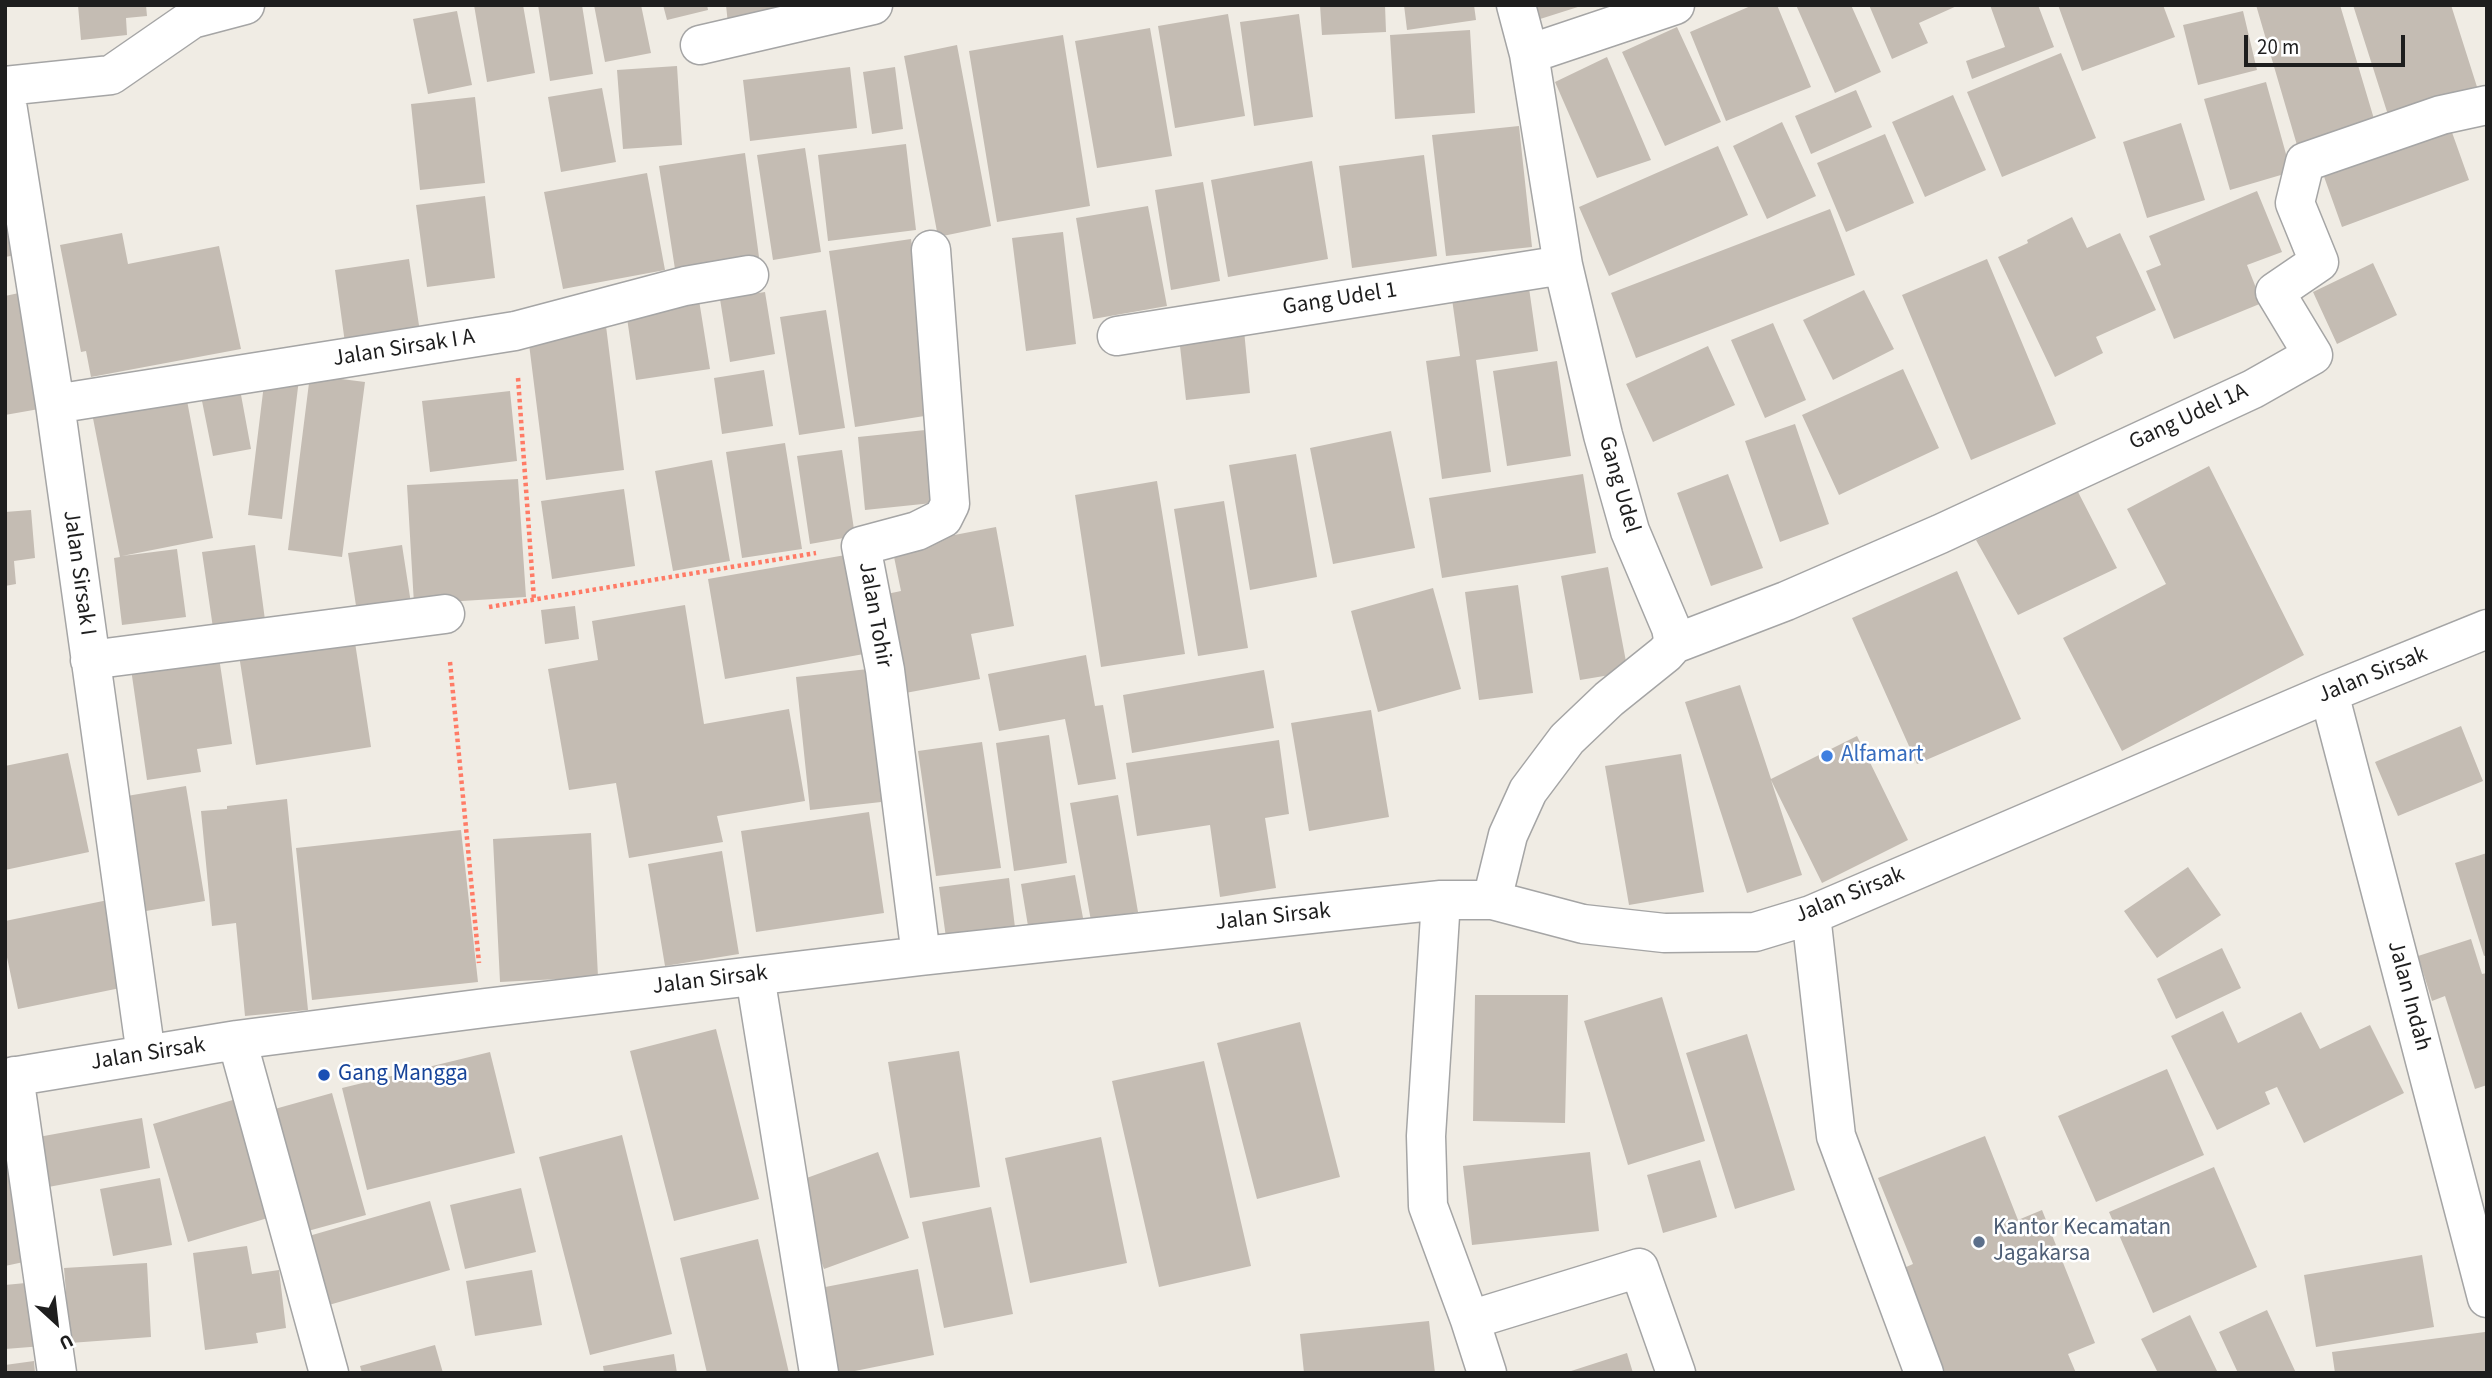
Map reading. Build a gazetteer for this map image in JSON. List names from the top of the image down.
{
  "streets": {
    "street": [
      "Gang Udel 1",
      "Jalan Sirsak I A",
      "Gang Udel 1A",
      "Gang Udel",
      "Jalan Sirsak I",
      "Jalan Tohir",
      "Jalan Sirsak",
      "Jalan Indah"
    ]
  },
  "crossings": [
    ["Gang Udel 1", "Gang Udel"],
    ["Jalan Sirsak I A", "Jalan Sirsak I"],
    ["Gang Udel 1A", "Gang Udel"],
    ["Jalan Sirsak I", "Jalan Sirsak"],
    ["Jalan Tohir", "Jalan Sirsak"],
    ["Jalan Sirsak", "Jalan Indah"]
  ],
  "places": ["Alfamart", "Gang Mangga", "Kantor Kecamatan Jagakarsa"],
  "scale_bar": "20 m",
  "north": "bottom right"
}
